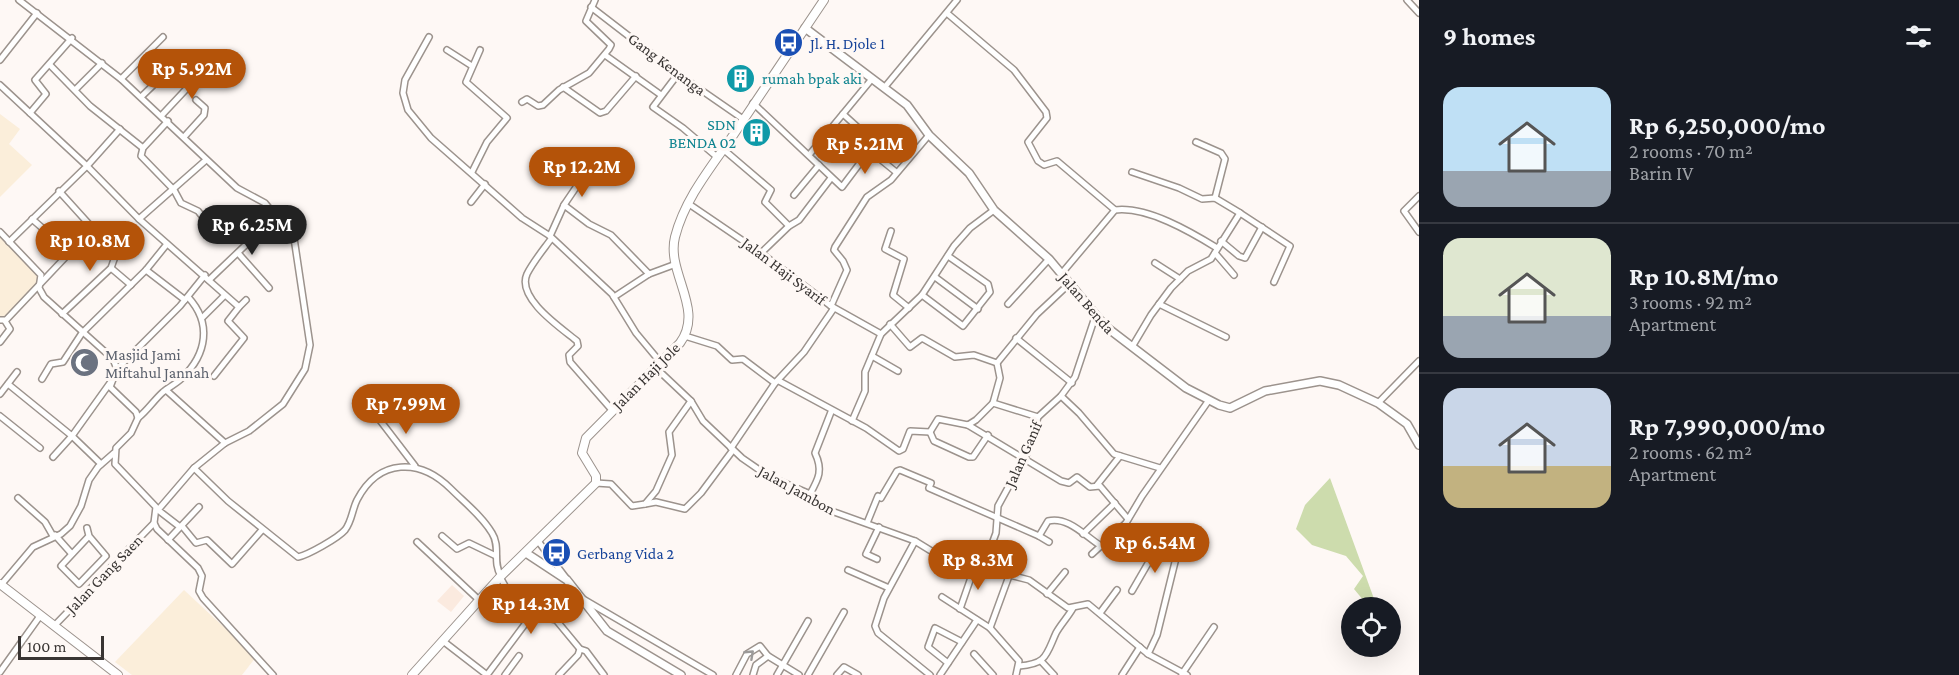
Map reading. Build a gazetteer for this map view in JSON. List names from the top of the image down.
{
  "streets": {
    "main road": ["Jalan Haji Jole"],
    "street": [
      "Gang Kenanga",
      "Jalan Haji Syarif",
      "Jalan Benda",
      "Jalan Ganif",
      "Jalan Jambon",
      "Jalan Gang Saen"
    ]
  },
  "crossings": [
    ["Gang Kenanga", "Jalan Haji Jole"],
    ["Jalan Haji Syarif", "Jalan Haji Jole"],
    ["Jalan Benda", "Jalan Haji Jole"],
    ["Jalan Benda", "Jalan Ganif"],
    ["Jalan Haji Jole", "Jalan Jambon"],
    ["Jalan Ganif", "Jalan Jambon"]
  ],
  "places": {
    "bus stop": ["Jl. H. Djole 1", "Gerbang Vida 2"],
    "building": ["rumah bpak aki", "SDN BENDA 02"],
    "mosque": ["Masjid Jami Miftahul Jannah"]
  },
  "scale_bar": "100 m",
  "page": {
    "heading": "9 homes",
    "price": [
      "Rp 5.92M",
      "Rp 5.21M",
      "Rp 12.2M",
      "Rp 6.25M",
      "Rp 10.8M",
      "Rp 7.99M",
      "Rp 6.54M",
      "Rp 8.3M",
      "Rp 14.3M"
    ],
    "list": [
      {
        "name": "Rp 6,250,000/mo",
        "note": "2 rooms · 70 m² · Barin IV"
      },
      {
        "name": "Rp 10.8M/mo",
        "note": "3 rooms · 92 m² · Apartment"
      },
      {
        "name": "Rp 7,990,000/mo",
        "note": "2 rooms · 62 m² · Apartment"
      }
    ],
    "scale": "100 m"
  }
}
